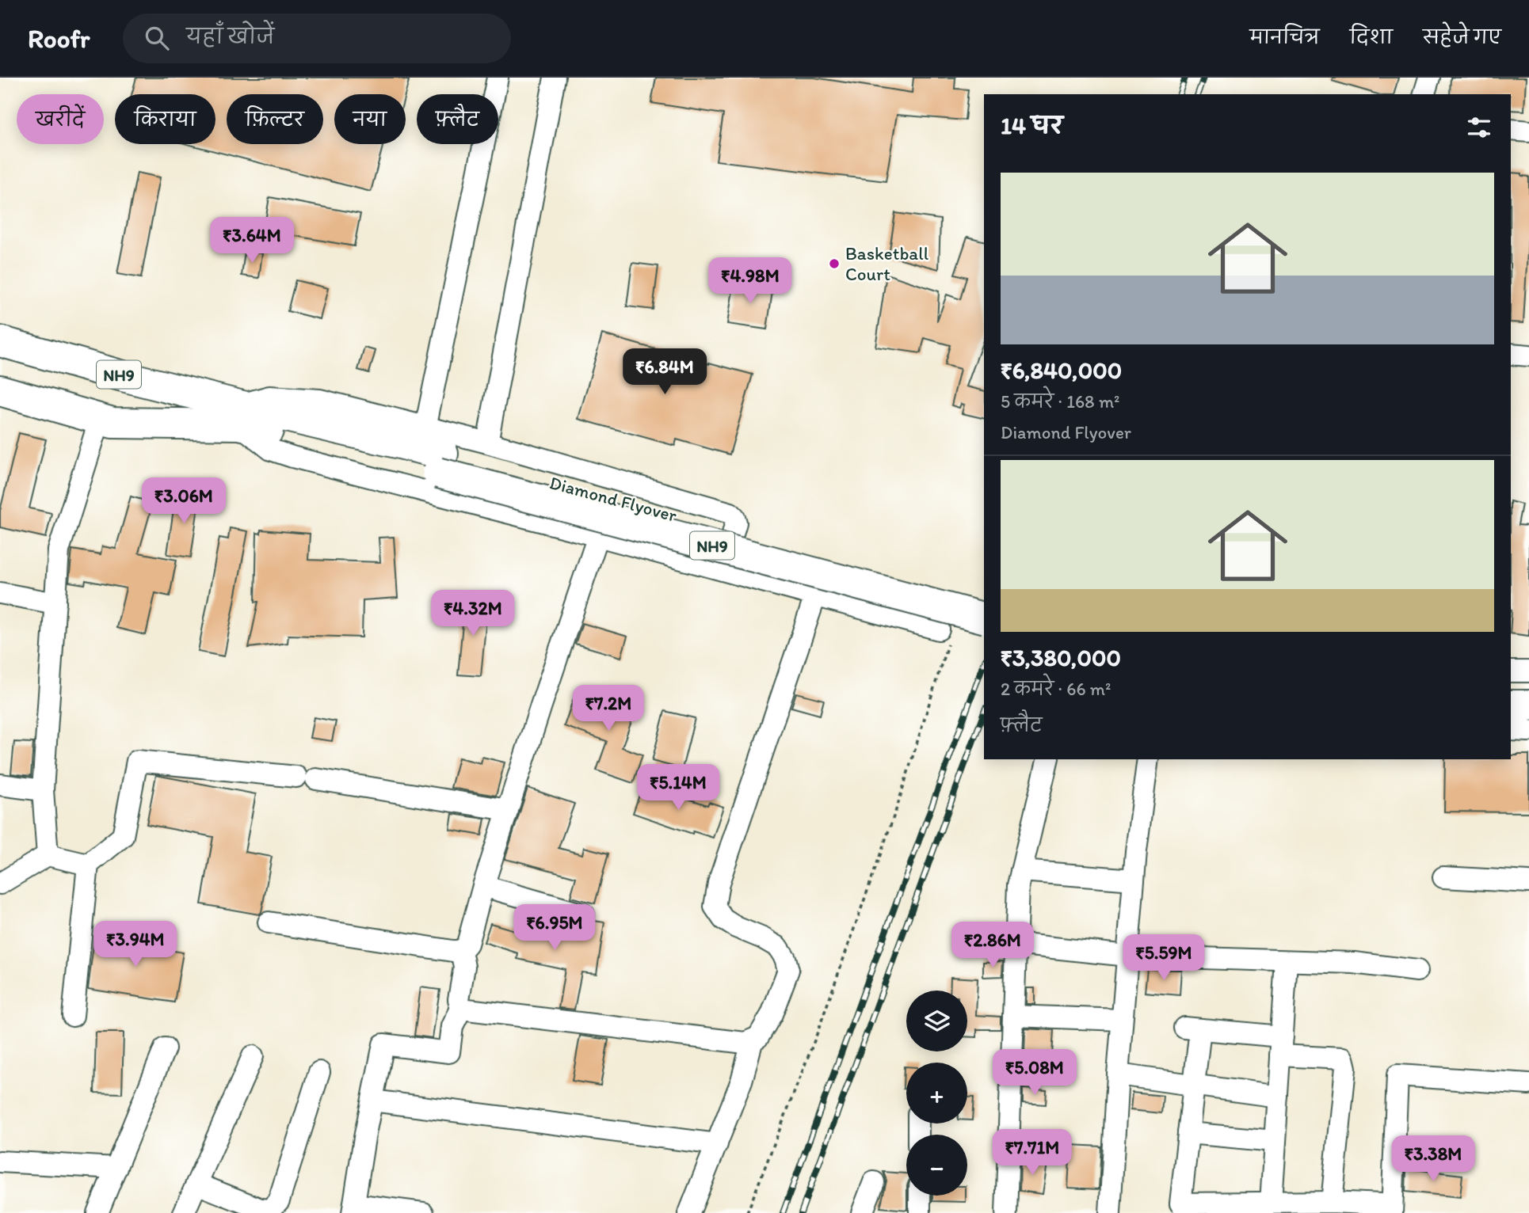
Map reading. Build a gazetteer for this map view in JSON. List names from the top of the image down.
{
  "streets": {
    "highway": ["NH9", "Diamond Flyover"]
  },
  "crossings": [
    ["NH9", "Diamond Flyover"]
  ],
  "places": ["Basketball Court"],
  "page": {
    "header": "Roofr",
    "search": "यहाँ खोजें",
    "nav": ["मानचित्र", "दिशा", "सहेजे गए"],
    "chip": [
      "खरीदें",
      "किराया",
      "फ़िल्टर",
      "नया",
      "फ़्लैट"
    ],
    "heading": "14 घर",
    "list": [
      {
        "name": "₹6,840,000",
        "note": "5 कमरे · 168 m² · Diamond Flyover"
      },
      {
        "name": "₹3,380,000",
        "note": "2 कमरे · 66 m² · फ़्लैट"
      }
    ],
    "price": [
      "₹3.64M",
      "₹4.98M",
      "₹6.84M",
      "₹3.06M",
      "₹4.32M",
      "₹7.2M",
      "₹5.14M",
      "₹6.95M",
      "₹3.94M",
      "₹2.86M",
      "₹5.59M",
      "₹5.08M",
      "₹7.71M",
      "₹3.38M"
    ],
    "map_buttons": ["+", "−"]
  }
}
